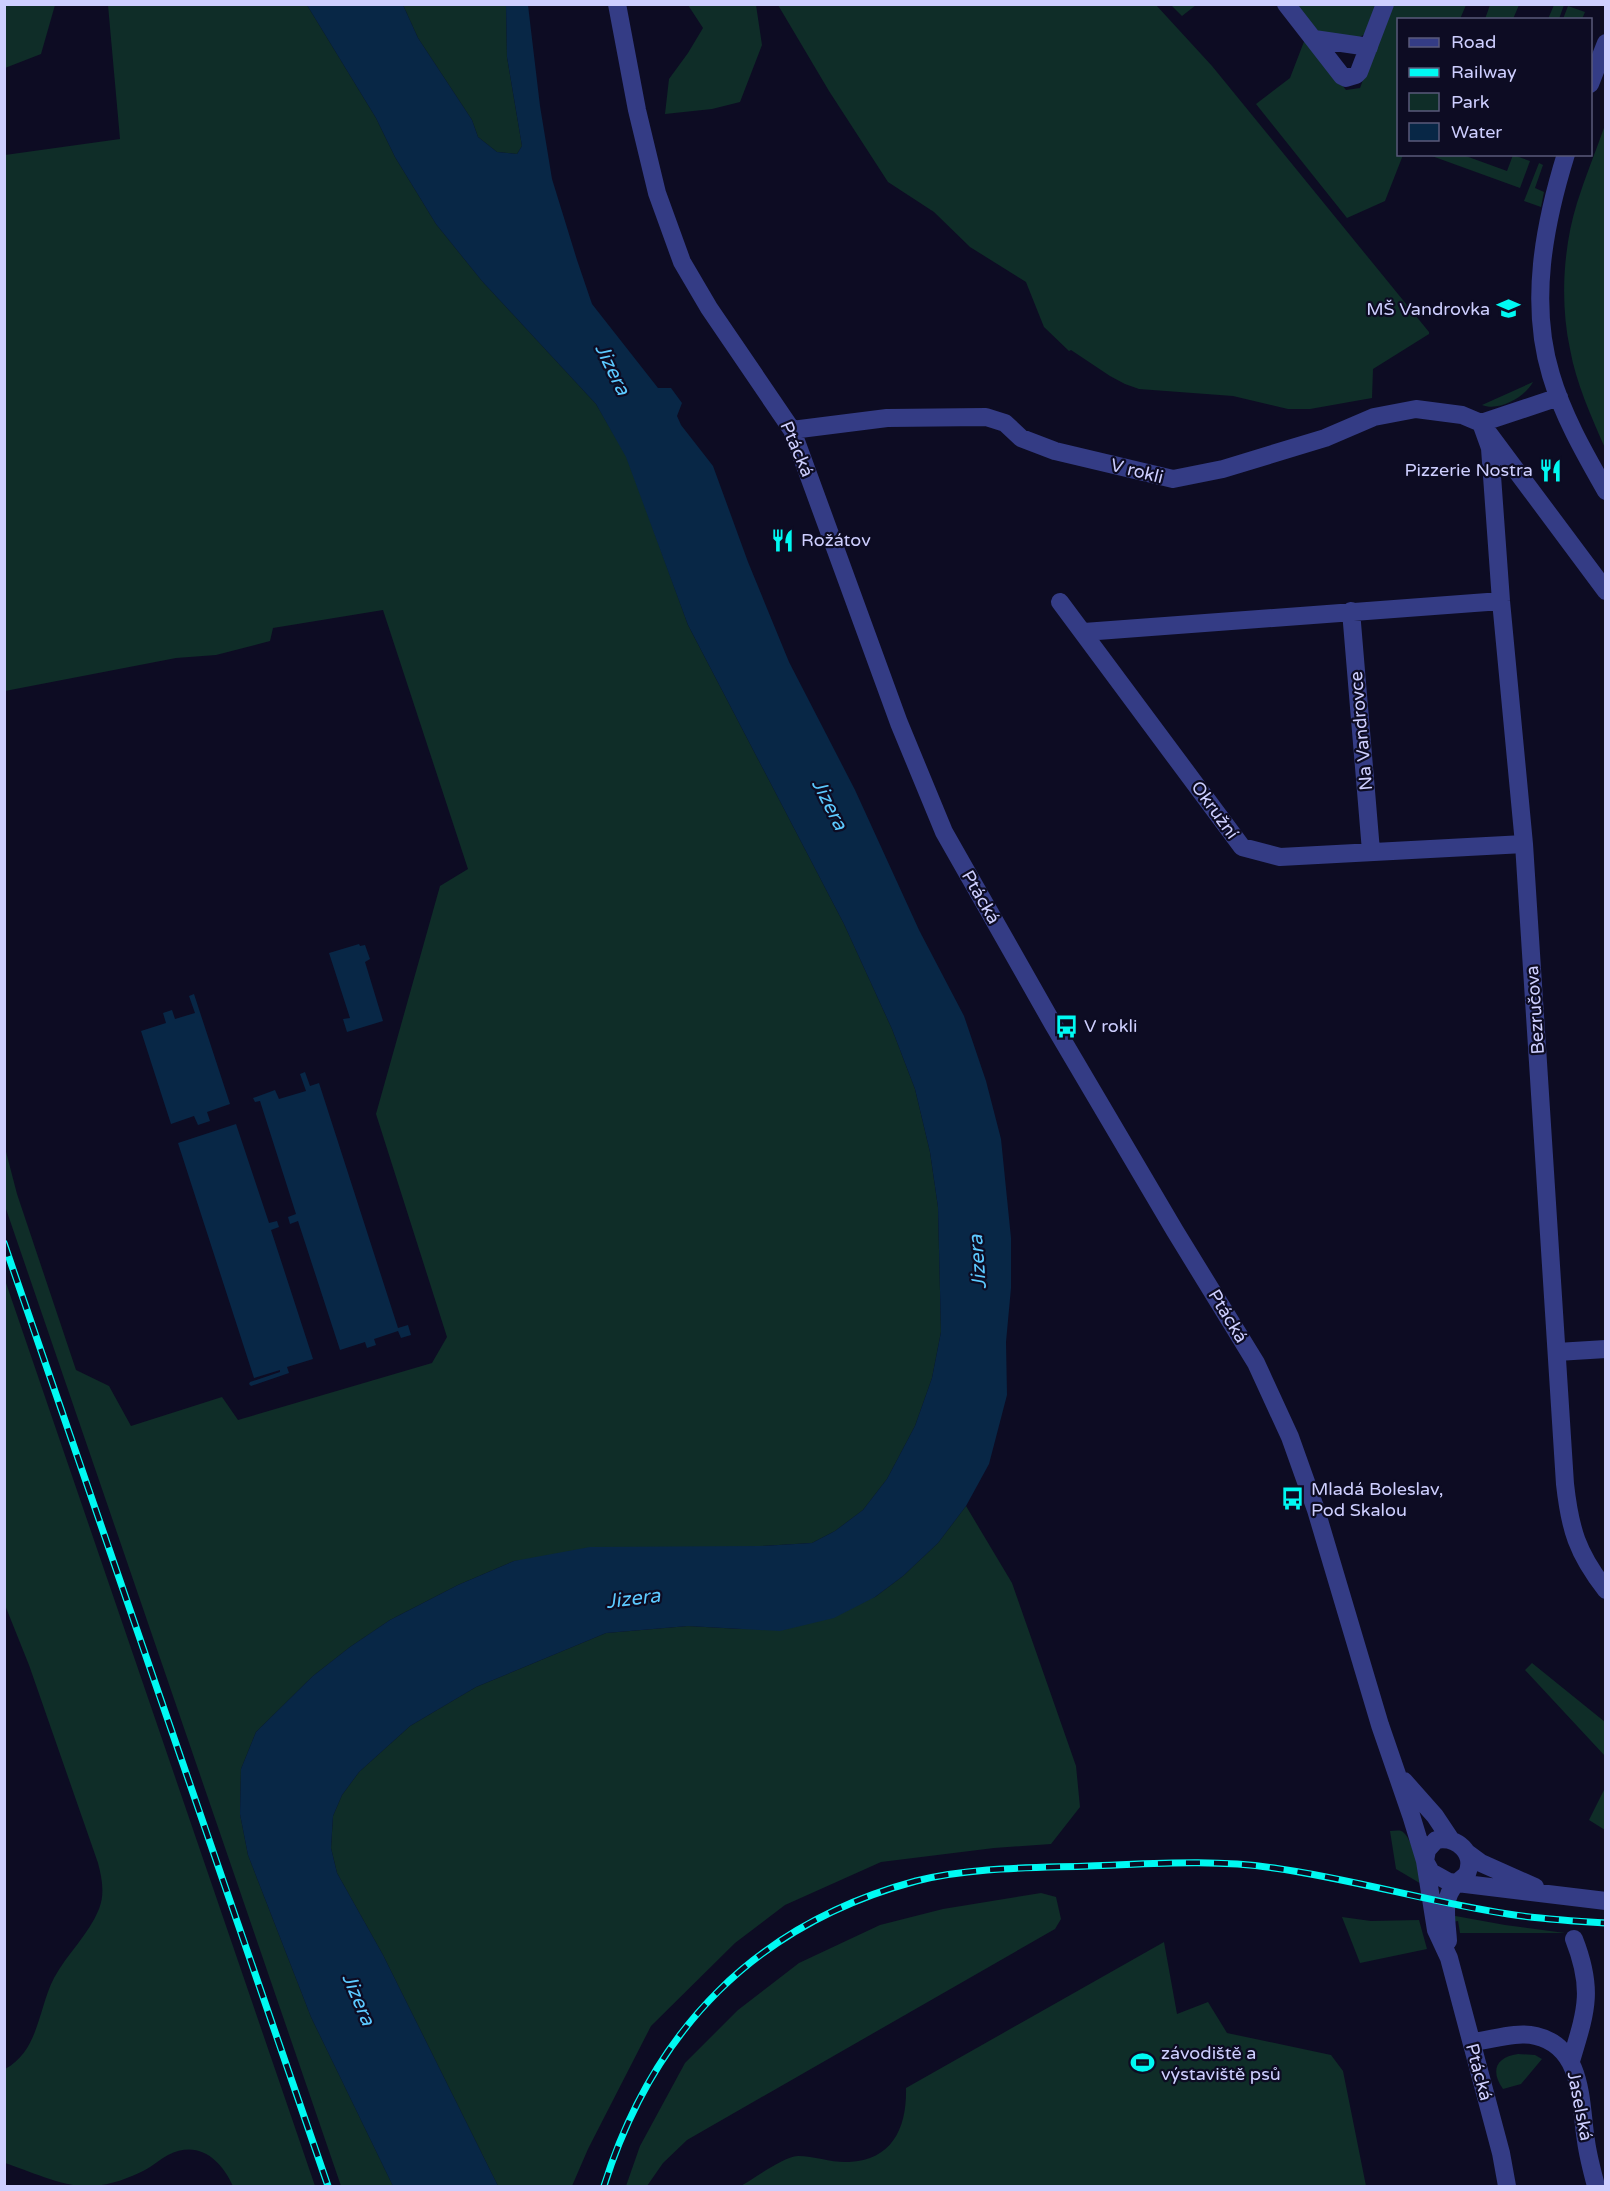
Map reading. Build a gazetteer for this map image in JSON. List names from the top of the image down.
{
  "streets": {
    "street": [
      "Ptácká",
      "V rokli",
      "Na Vandrovce",
      "Okružní",
      "Bezručova",
      "Jaselská"
    ]
  },
  "crossings": [
    ["Ptácká", "V rokli"],
    ["Ptácká", "Jaselská"],
    ["V rokli", "Bezručova"],
    ["Na Vandrovce", "Okružní"],
    ["Okružní", "Bezručova"]
  ],
  "water": ["Jizera"],
  "places": {
    "school or university": ["MŠ Vandrovka"],
    "restaurant": ["Pizzerie Nostra", "Rožátov"],
    "bus stop": ["V rokli", "Mladá Boleslav, Pod Skalou"],
    "sports": ["závodiště a výstaviště psů"]
  },
  "legend": [
    "Road",
    "Railway",
    "Park",
    "Water"
  ]
}
